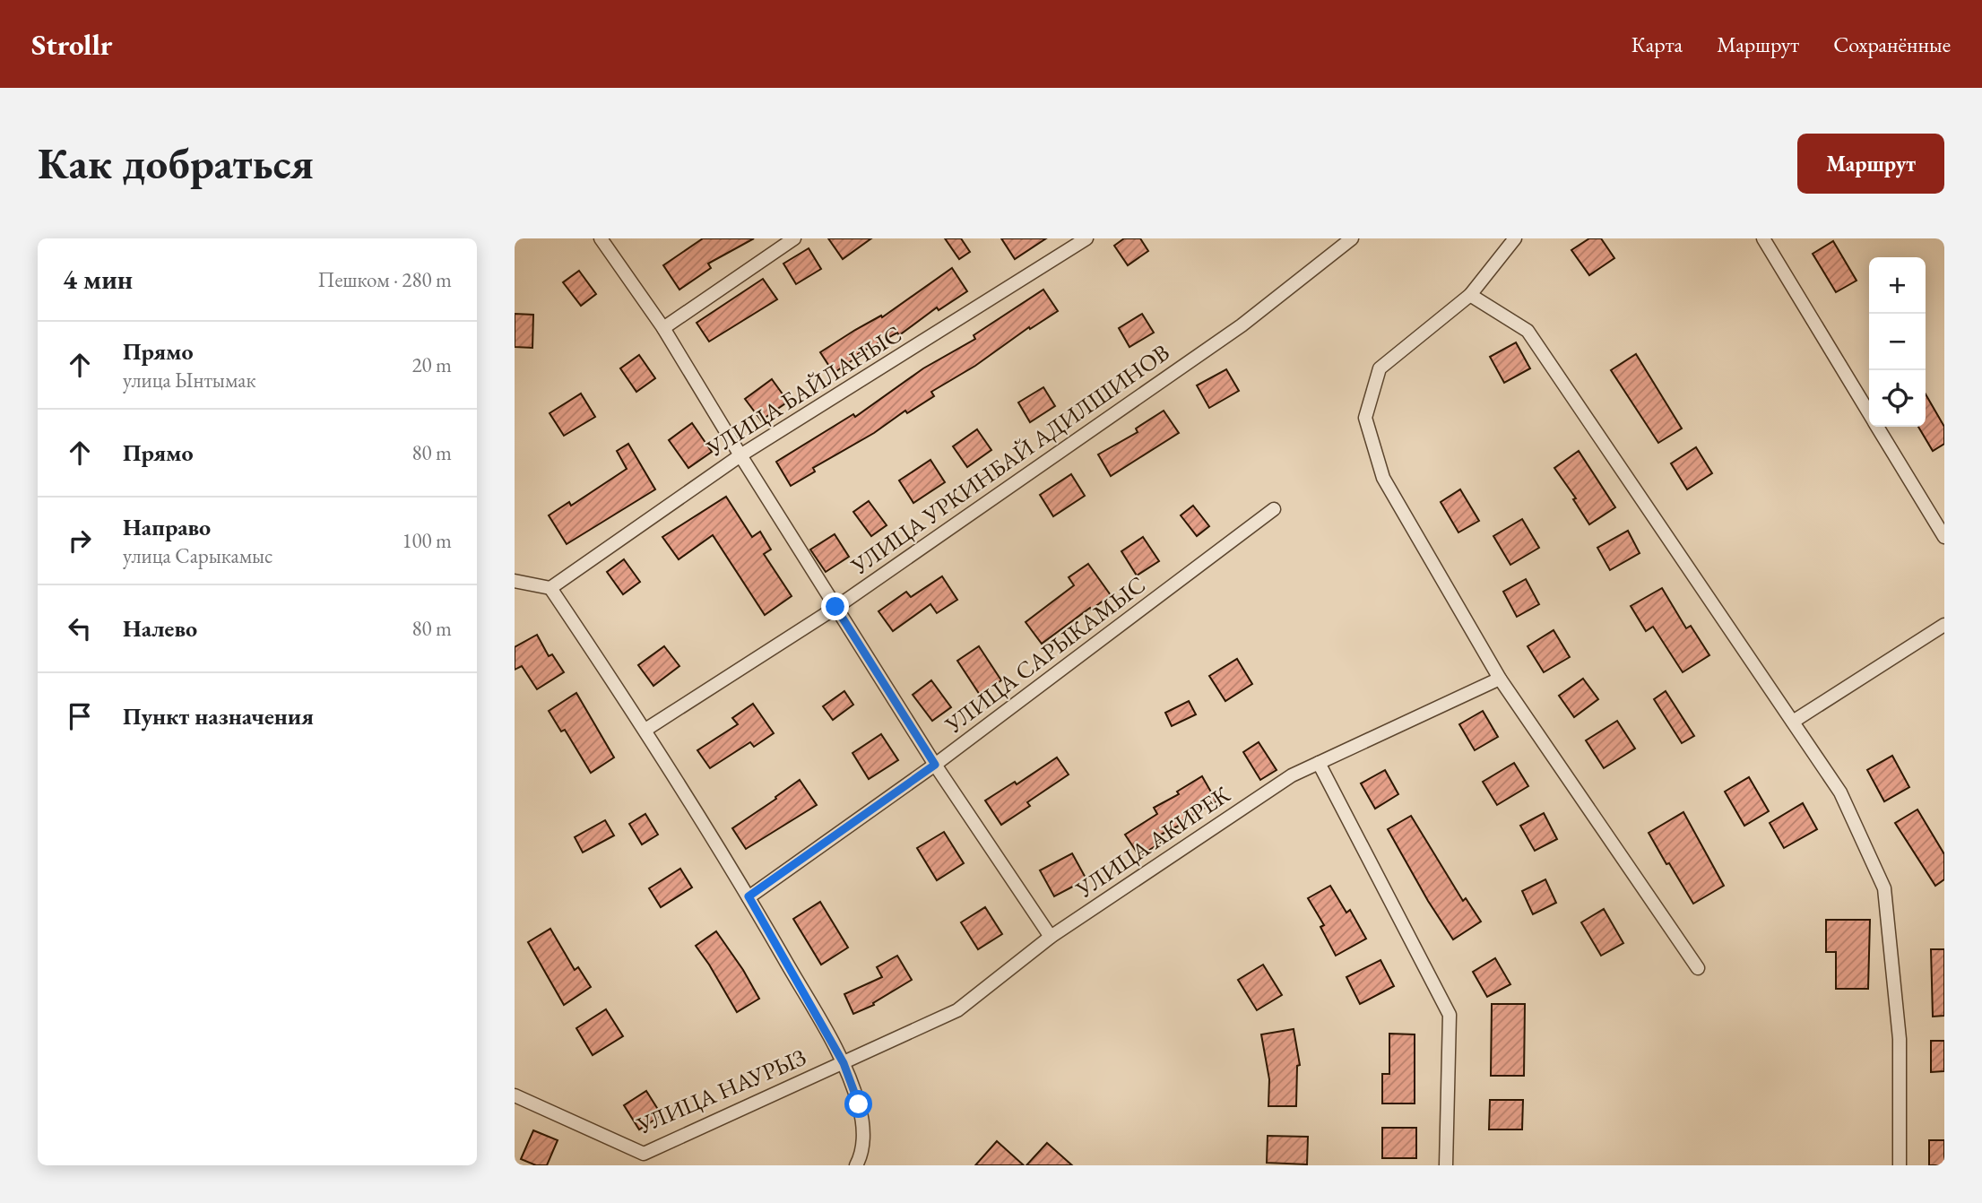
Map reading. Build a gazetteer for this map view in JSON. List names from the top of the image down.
{
  "streets": {
    "street": [
      "УЛИЦА БАЙЛАНЫС",
      "УЛИЦА УРКИНБАЙ АДИЛШИНОВ",
      "УЛИЦА САРЫКАМЫС",
      "УЛИЦА АКИРЕК",
      "УЛИЦА НАУРЫЗ"
    ]
  },
  "crossings": [
    ["УЛИЦА АКИРЕК", "УЛИЦА НАУРЫЗ"]
  ],
  "page": {
    "header": "Strollr",
    "nav": ["Карта", "Маршрут", "Сохранённые"],
    "buttons": "Маршрут",
    "title": "Как добраться",
    "heading": ["4 мин", "Пешком · 280 m"],
    "map_buttons": ["+", "−"],
    "list": [
      ["Прямо", "улица Ынтымак", "20 m"],
      ["Прямо", "80 m"],
      ["Направо", "улица Сарыкамыс", "100 m"],
      ["Налево", "80 m"],
      "Пункт назначения"
    ]
  }
}
